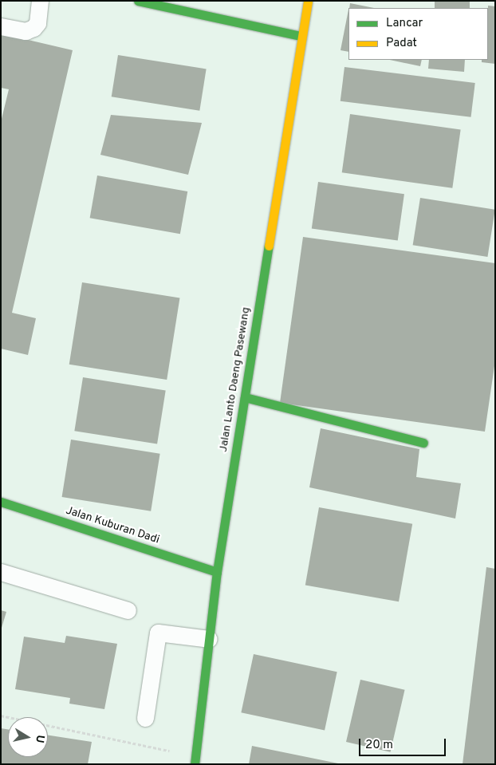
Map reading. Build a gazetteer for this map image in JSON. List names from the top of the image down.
{
  "streets": {
    "main road": ["Jalan Lanto Daeng Pasewang", "Jalan Kuburan Dadi"]
  },
  "crossings": [
    ["Jalan Lanto Daeng Pasewang", "Jalan Kuburan Dadi"]
  ],
  "legend": ["Lancar", "Padat"],
  "scale_bar": "20 m",
  "north": "right"
}
